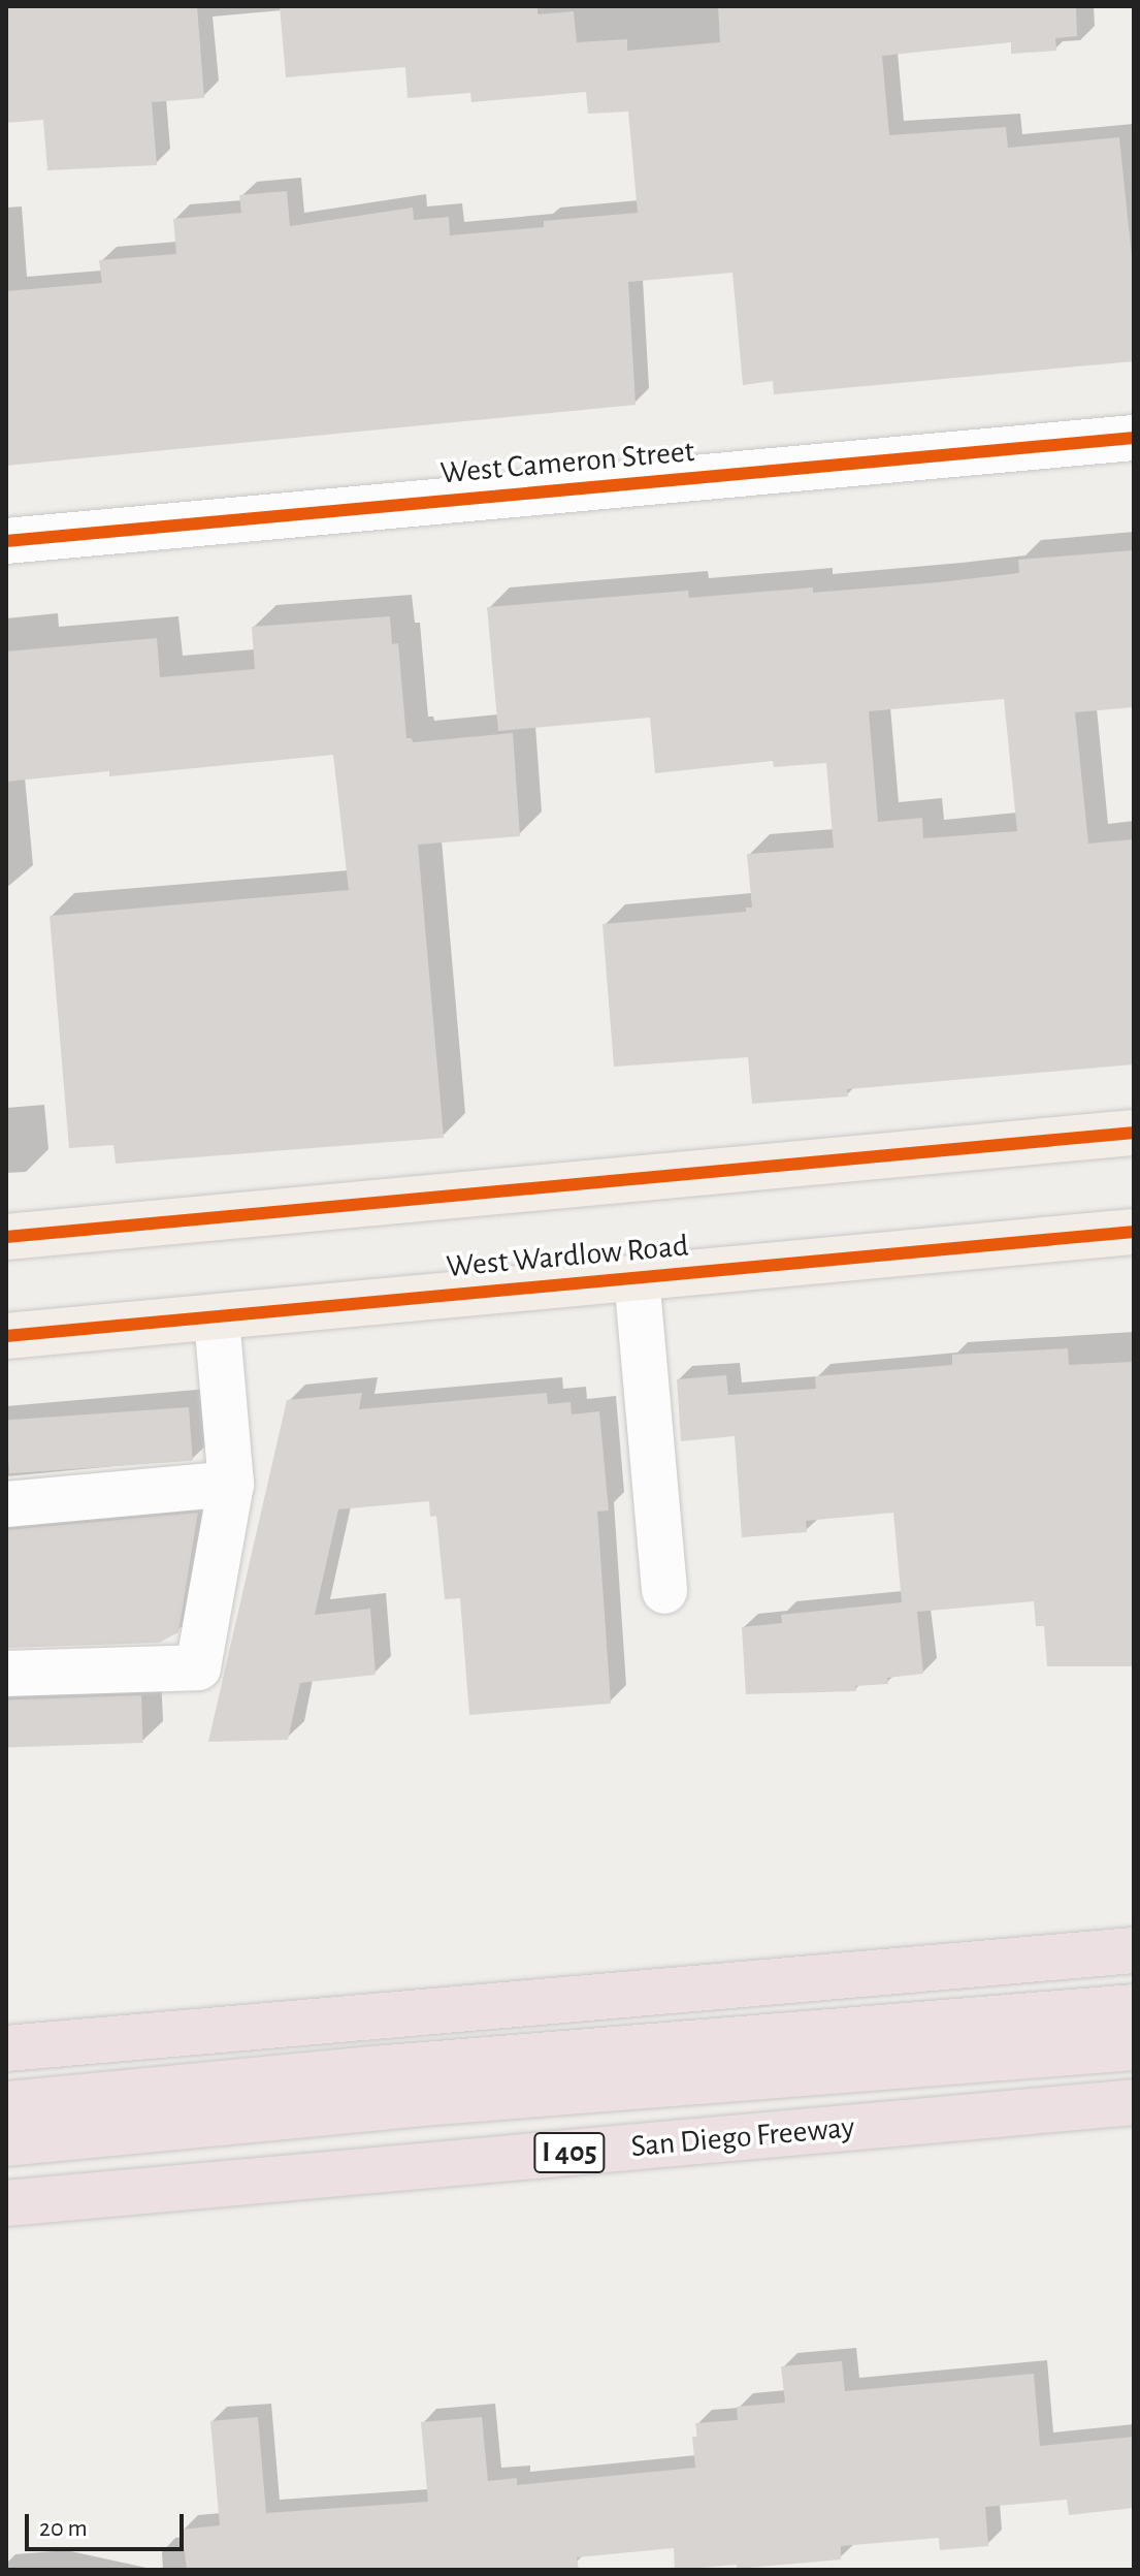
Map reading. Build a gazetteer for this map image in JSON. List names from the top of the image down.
{
  "streets": {
    "highway": ["San Diego Freeway", "I 405"],
    "main road": ["West Wardlow Road"],
    "street": ["West Cameron Street"]
  },
  "scale_bar": "20 m"
}
